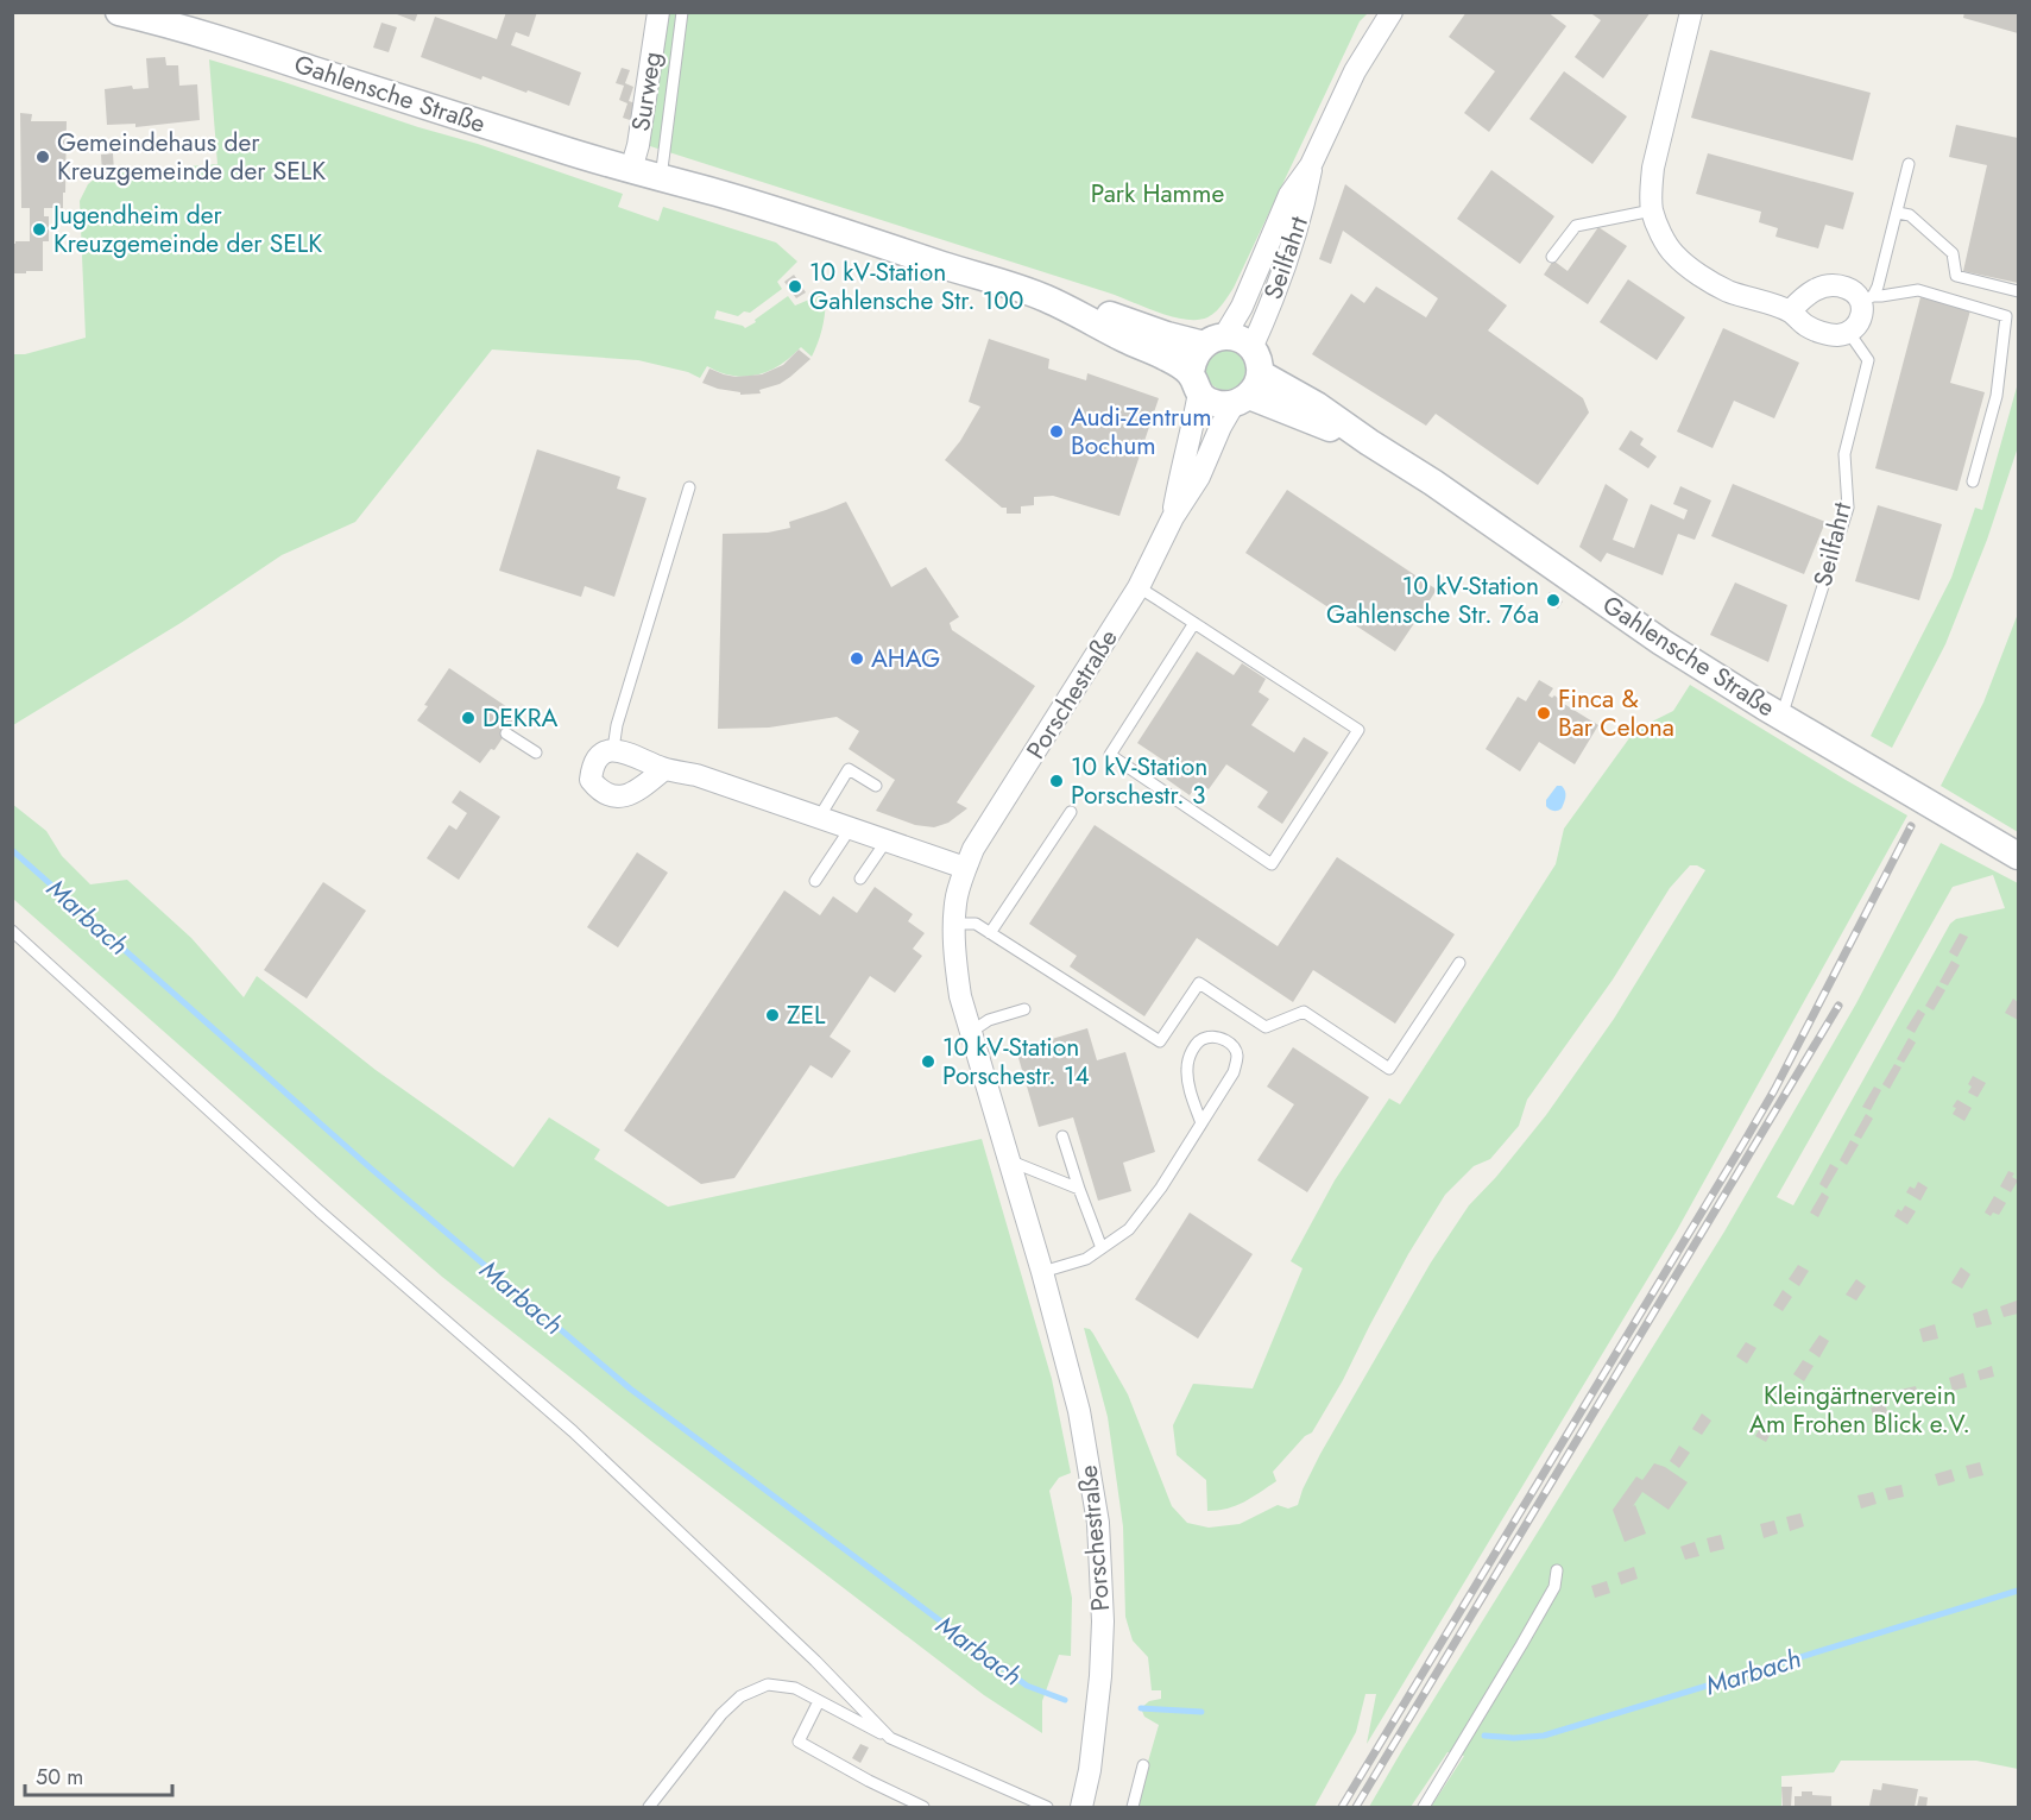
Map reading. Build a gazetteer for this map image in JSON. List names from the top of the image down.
{
  "streets": {
    "street": [
      "Surweg",
      "Gahlensche Straße",
      "Seilfahrt",
      "Porschestraße"
    ]
  },
  "crossings": [
    ["Surweg", "Gahlensche Straße"],
    ["Gahlensche Straße", "Seilfahrt"],
    ["Gahlensche Straße", "Porschestraße"],
    ["Seilfahrt", "Porschestraße"]
  ],
  "water": ["Marbach"],
  "parks": ["Park Hamme", "Kleingärtnerverein Am Frohen Blick e.V."],
  "places": [
    "Gemeindehaus der Kreuzgemeinde der SELK",
    "Jugendheim der Kreuzgemeinde der SELK",
    "10 kV-Station Gahlensche Str. 100",
    "Audi-Zentrum Bochum",
    "10 kV-Station Gahlensche Str. 76a",
    "AHAG",
    "Finca & Bar Celona",
    "DEKRA",
    "10 kV-Station Porschestr. 3",
    "ZEL",
    "10 kV-Station Porschestr. 14"
  ],
  "scale_bar": "50 m"
}
